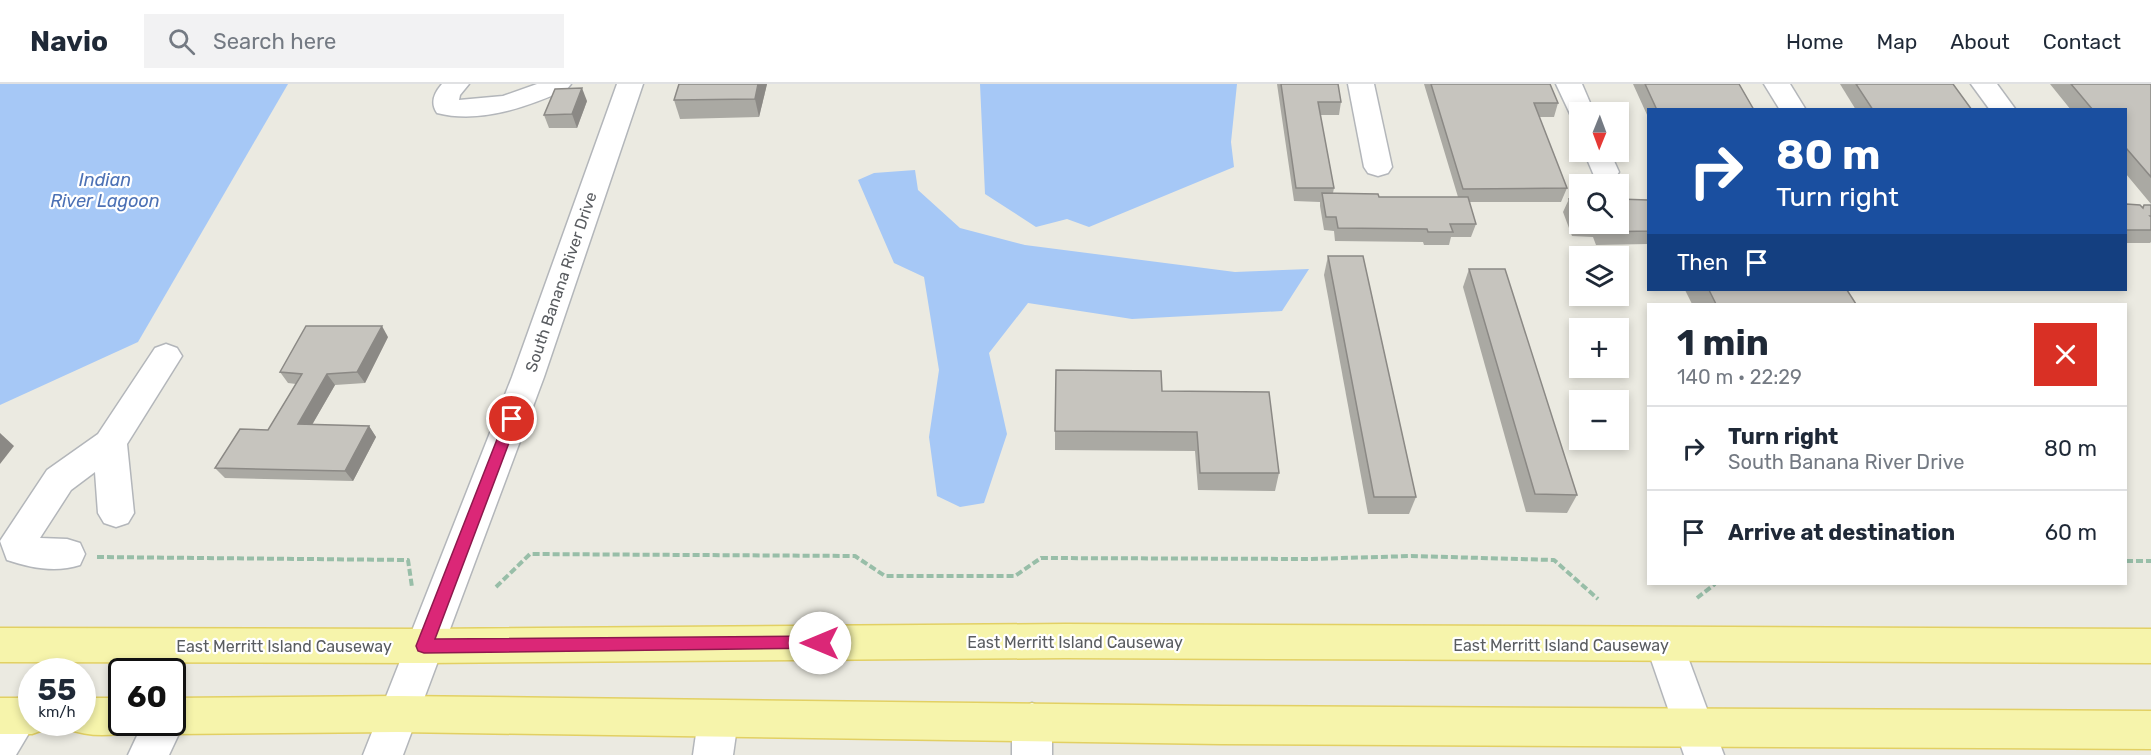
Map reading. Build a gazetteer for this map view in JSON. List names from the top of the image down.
{
  "streets": {
    "main road": ["East Merritt Island Causeway"],
    "street": ["South Banana River Drive"]
  },
  "crossings": [
    ["South Banana River Drive", "East Merritt Island Causeway"]
  ],
  "water": ["Indian River Lagoon"],
  "north": "bottom",
  "page": {
    "header": "Navio",
    "search": "Search here",
    "nav": [
      "Home",
      "Map",
      "About",
      "Contact"
    ],
    "map_buttons": ["+", "−"],
    "turn": ["80 m", "Turn right"],
    "then": "Then",
    "heading": ["1 min", "140 m · 22:29"],
    "list": [
      {
        "name": "Turn right",
        "note": "South Banana River Drive",
        "value": "80 m"
      },
      {
        "name": "Arrive at destination",
        "value": "60 m"
      }
    ],
    "speed": "55 km/h",
    "limit": "60"
  }
}
